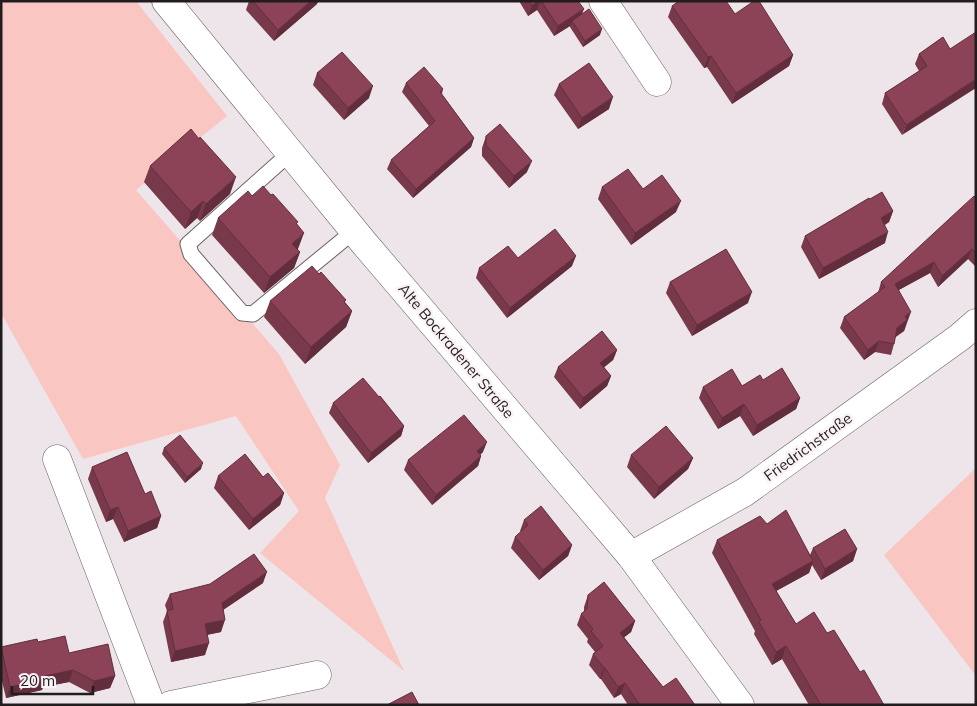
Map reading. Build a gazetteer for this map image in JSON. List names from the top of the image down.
{
  "streets": {
    "street": ["Alte Bockradener Straße", "Friedrichstraße"]
  },
  "crossings": [
    ["Alte Bockradener Straße", "Friedrichstraße"]
  ],
  "scale_bar": "20 m"
}
